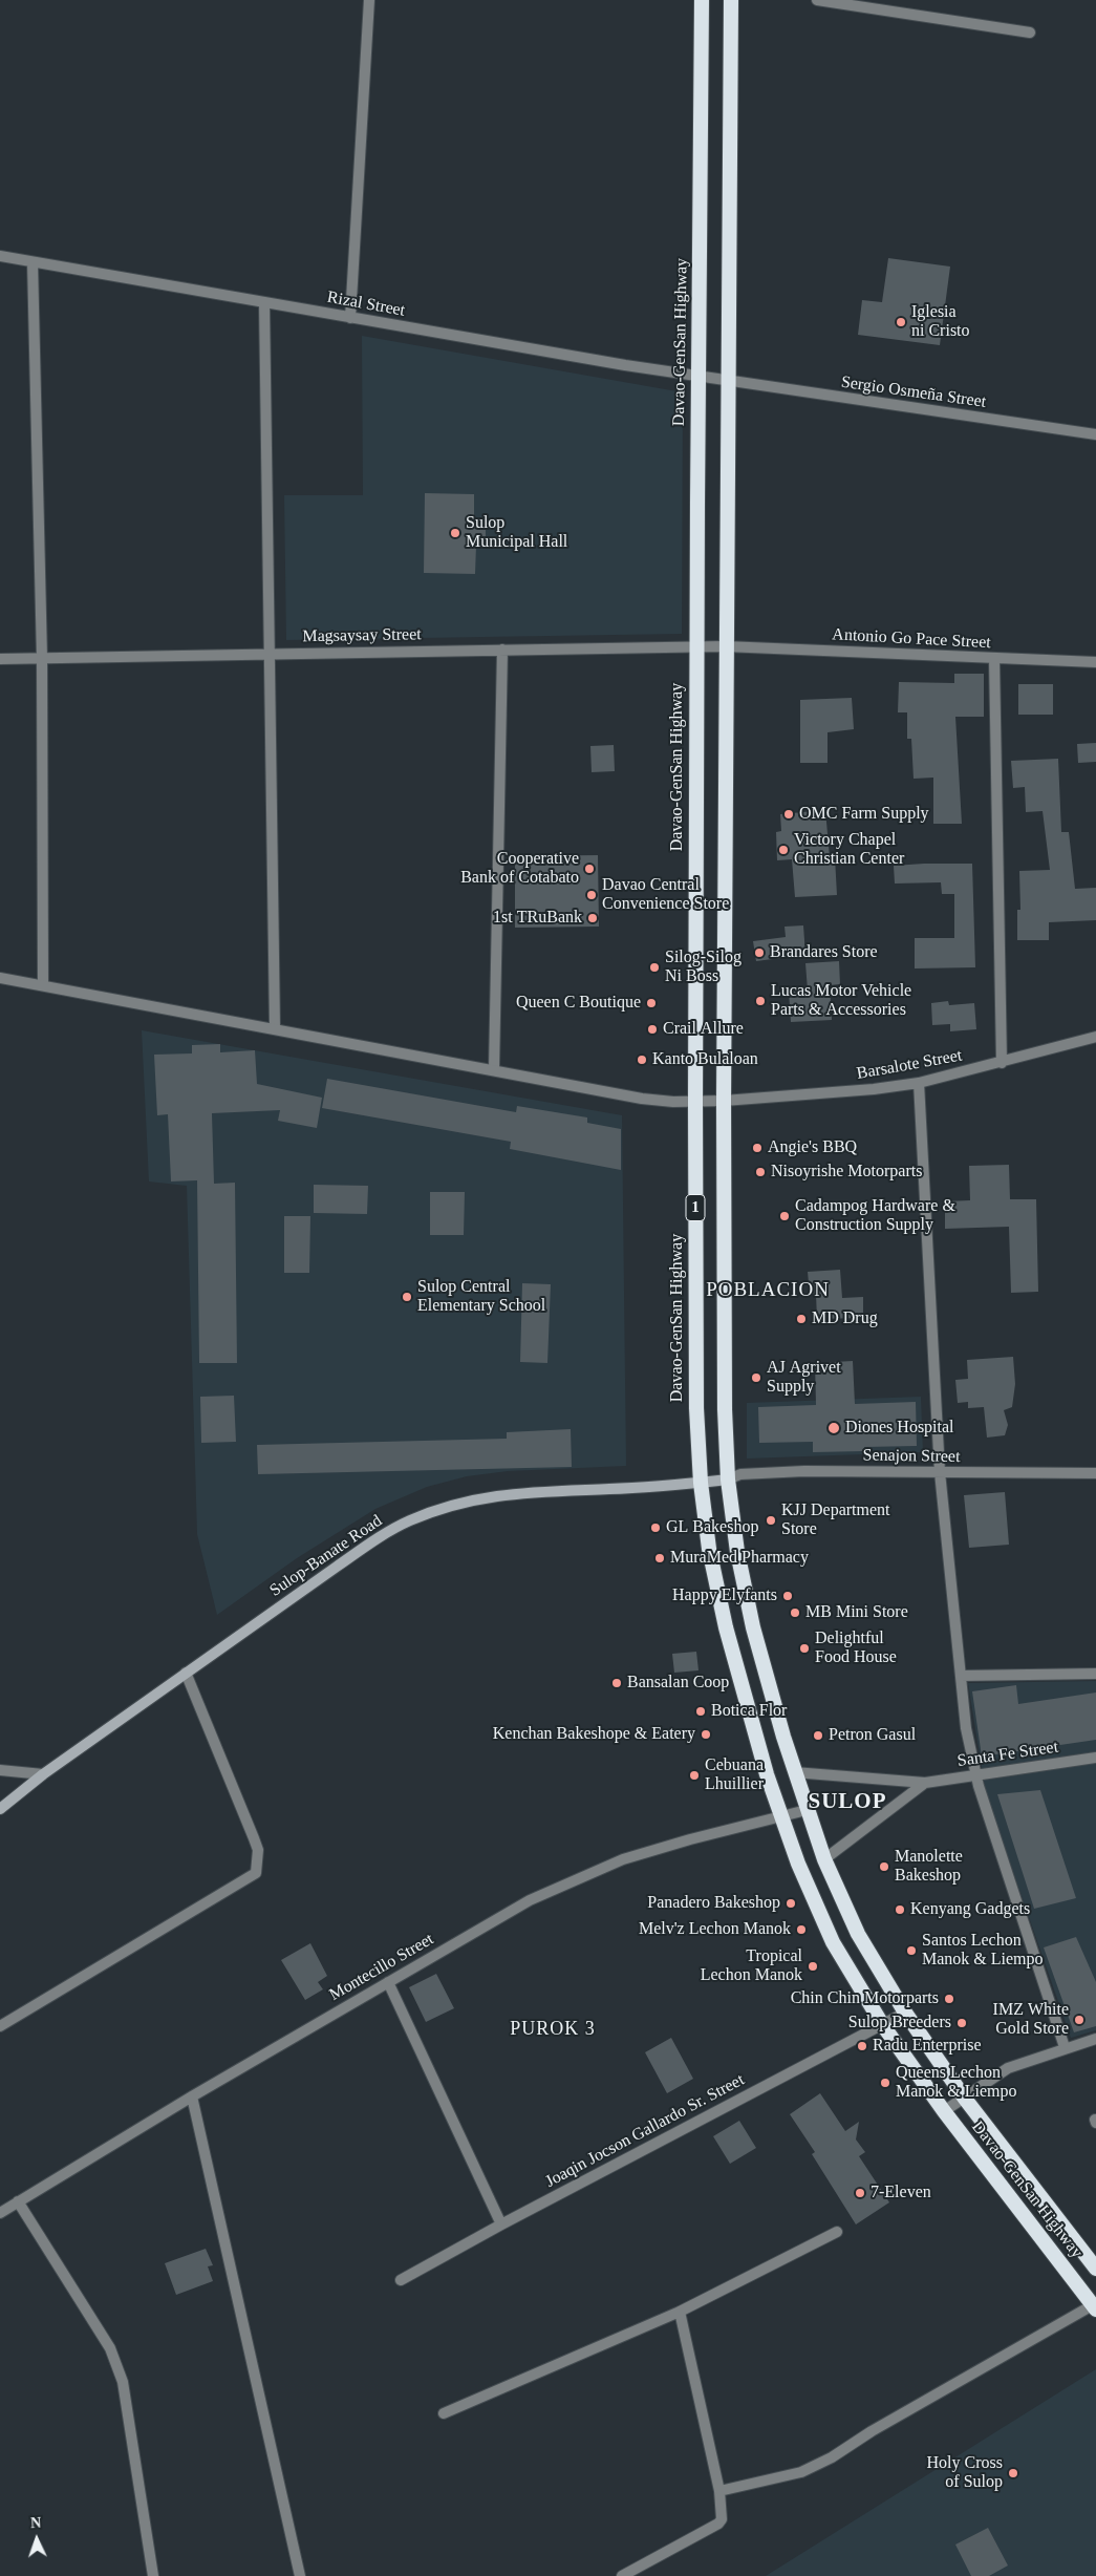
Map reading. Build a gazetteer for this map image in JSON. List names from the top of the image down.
{
  "streets": {
    "highway": ["Davao-GenSan Highway", "1"],
    "main road": ["Sulop-Banate Road"],
    "street": [
      "Rizal Street",
      "Sergio Osmeña Street",
      "Magsaysay Street",
      "Antonio Go Pace Street",
      "Barsalote Street",
      "Senajon Street",
      "Santa Fe Street",
      "Montecillo Street",
      "Joaqin Jocson Gallardo Sr. Street"
    ]
  },
  "crossings": [
    ["Rizal Street", "Davao-GenSan Highway"],
    ["Rizal Street", "Sergio Osmeña Street"],
    ["Davao-GenSan Highway", "Sergio Osmeña Street"],
    ["Davao-GenSan Highway", "Magsaysay Street"],
    ["Davao-GenSan Highway", "Antonio Go Pace Street"],
    ["Davao-GenSan Highway", "Barsalote Street"],
    ["Davao-GenSan Highway", "Senajon Street"],
    ["Davao-GenSan Highway", "Sulop-Banate Road"],
    ["Davao-GenSan Highway", "Santa Fe Street"],
    ["Davao-GenSan Highway", "Montecillo Street"],
    ["Davao-GenSan Highway", "Joaqin Jocson Gallardo Sr. Street"],
    ["Magsaysay Street", "Antonio Go Pace Street"],
    ["Senajon Street", "Sulop-Banate Road"]
  ],
  "districts": ["POBLACION", "SULOP", "PUROK 3"],
  "places": [
    "Iglesia ni Cristo",
    "Sulop Municipal Hall",
    "OMC Farm Supply",
    "Victory Chapel Christian Center",
    "Cooperative Bank of Cotabato",
    "Davao Central Convenience Store",
    "1st TRuBank",
    "Brandares Store",
    "Silog-Silog Ni Boss",
    "Lucas Motor Vehicle Parts & Accessories",
    "Queen C Boutique",
    "Crail Allure",
    "Kanto Bulaloan",
    "Angie's BBQ",
    "Nisoyrishe Motorparts",
    "Cadampog Hardware & Construction Supply",
    "Sulop Central Elementary School",
    "MD Drug",
    "AJ Agrivet Supply",
    "Diones Hospital",
    "KJJ Department Store",
    "GL Bakeshop",
    "MuraMed Pharmacy",
    "Happy Elyfants",
    "MB Mini Store",
    "Delightful Food House",
    "Bansalan Coop",
    "Botica Flor",
    "Kenchan Bakeshope & Eatery",
    "Petron Gasul",
    "Cebuana Lhuillier",
    "Manolette Bakeshop",
    "Panadero Bakeshop",
    "Kenyang Gadgets",
    "Melv'z Lechon Manok",
    "Santos Lechon Manok & Liempo",
    "Tropical Lechon Manok",
    "Chin Chin Motorparts",
    "IMZ White Gold Store",
    "Sulop Breeders",
    "Radu Enterprise",
    "Queens Lechon Manok & Liempo",
    "7-Eleven",
    "Holy Cross of Sulop"
  ],
  "north": "top"
}
